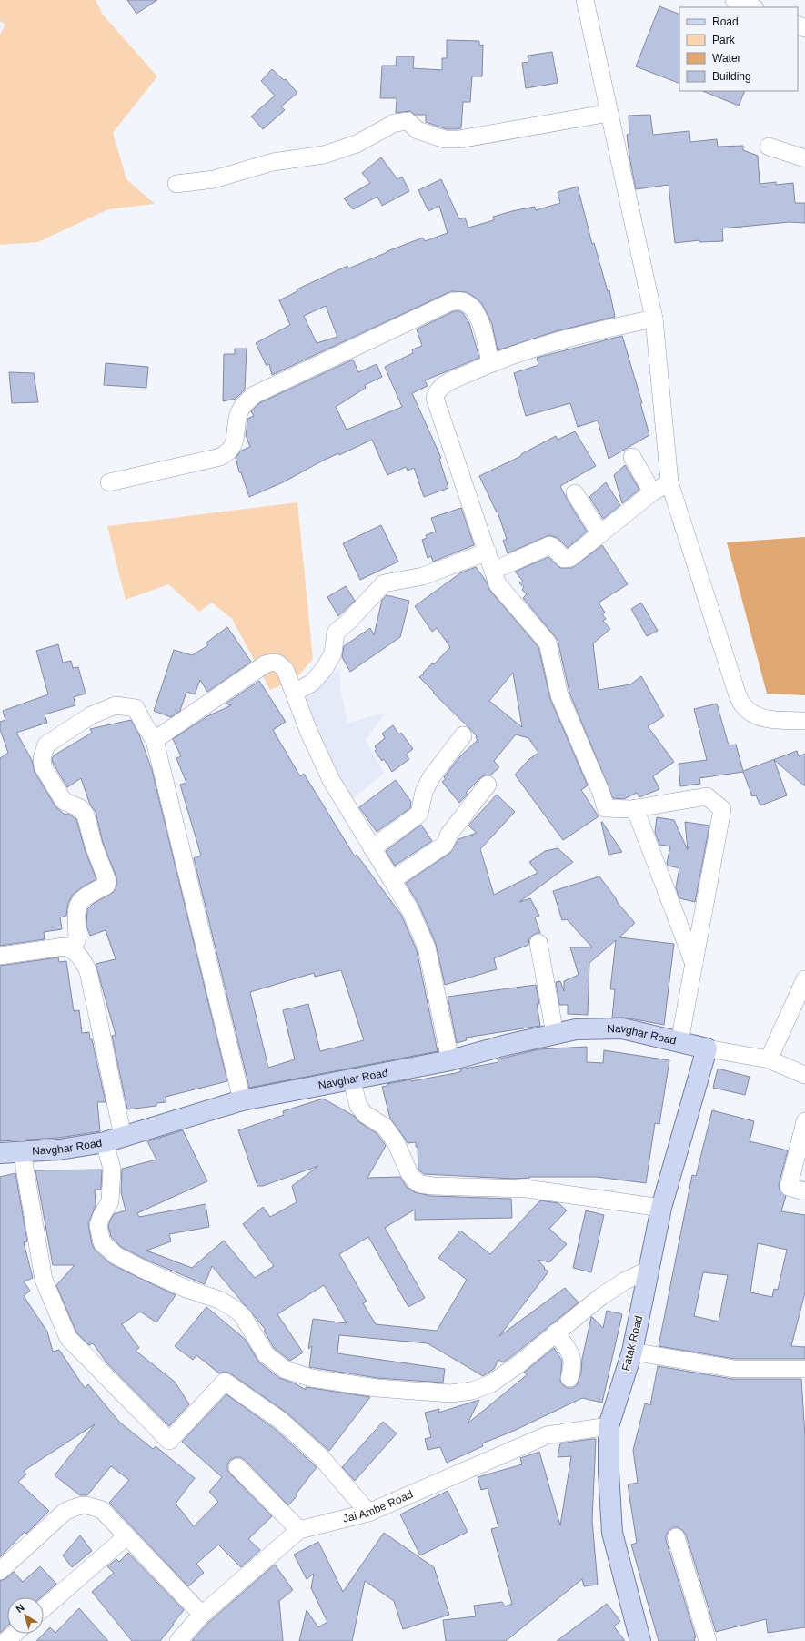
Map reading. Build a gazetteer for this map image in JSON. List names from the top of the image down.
{
  "streets": {
    "main road": ["Navghar Road", "Fatak Road"],
    "street": ["Jai Ambe Road"]
  },
  "crossings": [
    ["Navghar Road", "Fatak Road"],
    ["Fatak Road", "Jai Ambe Road"]
  ],
  "legend": [
    "Road",
    "Park",
    "Water",
    "Building"
  ],
  "north": "top left"
}
